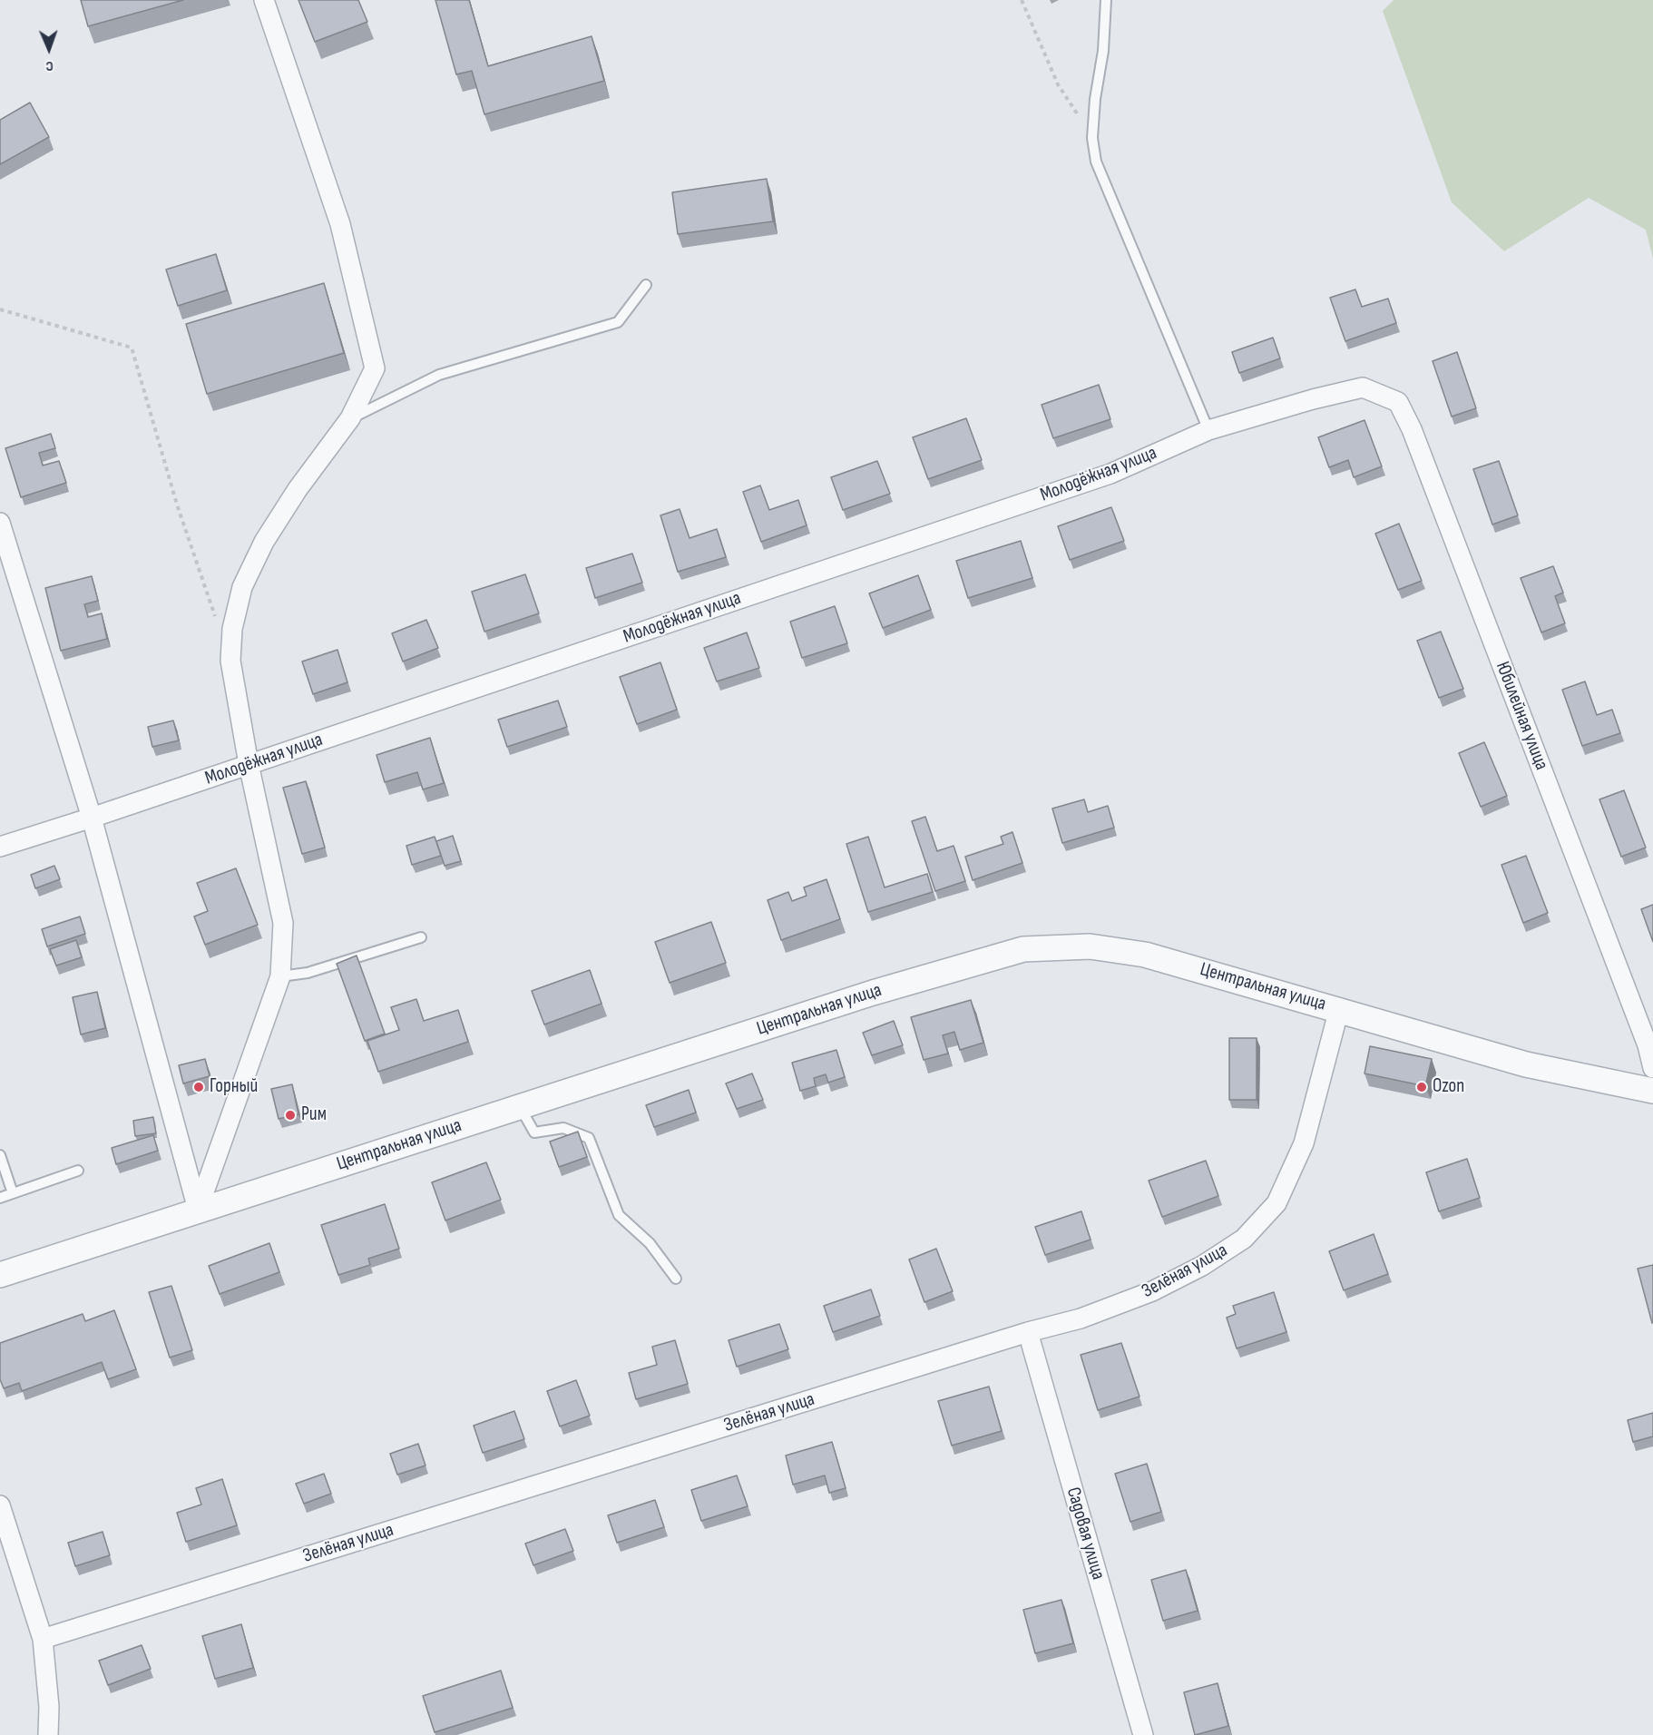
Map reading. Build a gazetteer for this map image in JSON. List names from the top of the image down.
{
  "streets": {
    "street": [
      "Молодёжная улица",
      "Юбилейная улица",
      "Центральная улица",
      "Зелёная улица",
      "Садовая улица"
    ]
  },
  "crossings": [
    ["Молодёжная улица", "Юбилейная улица"],
    ["Центральная улица", "Зелёная улица"],
    ["Зелёная улица", "Садовая улица"]
  ],
  "places": ["Горный", "Ozon", "Рим"],
  "north": "bottom"
}
